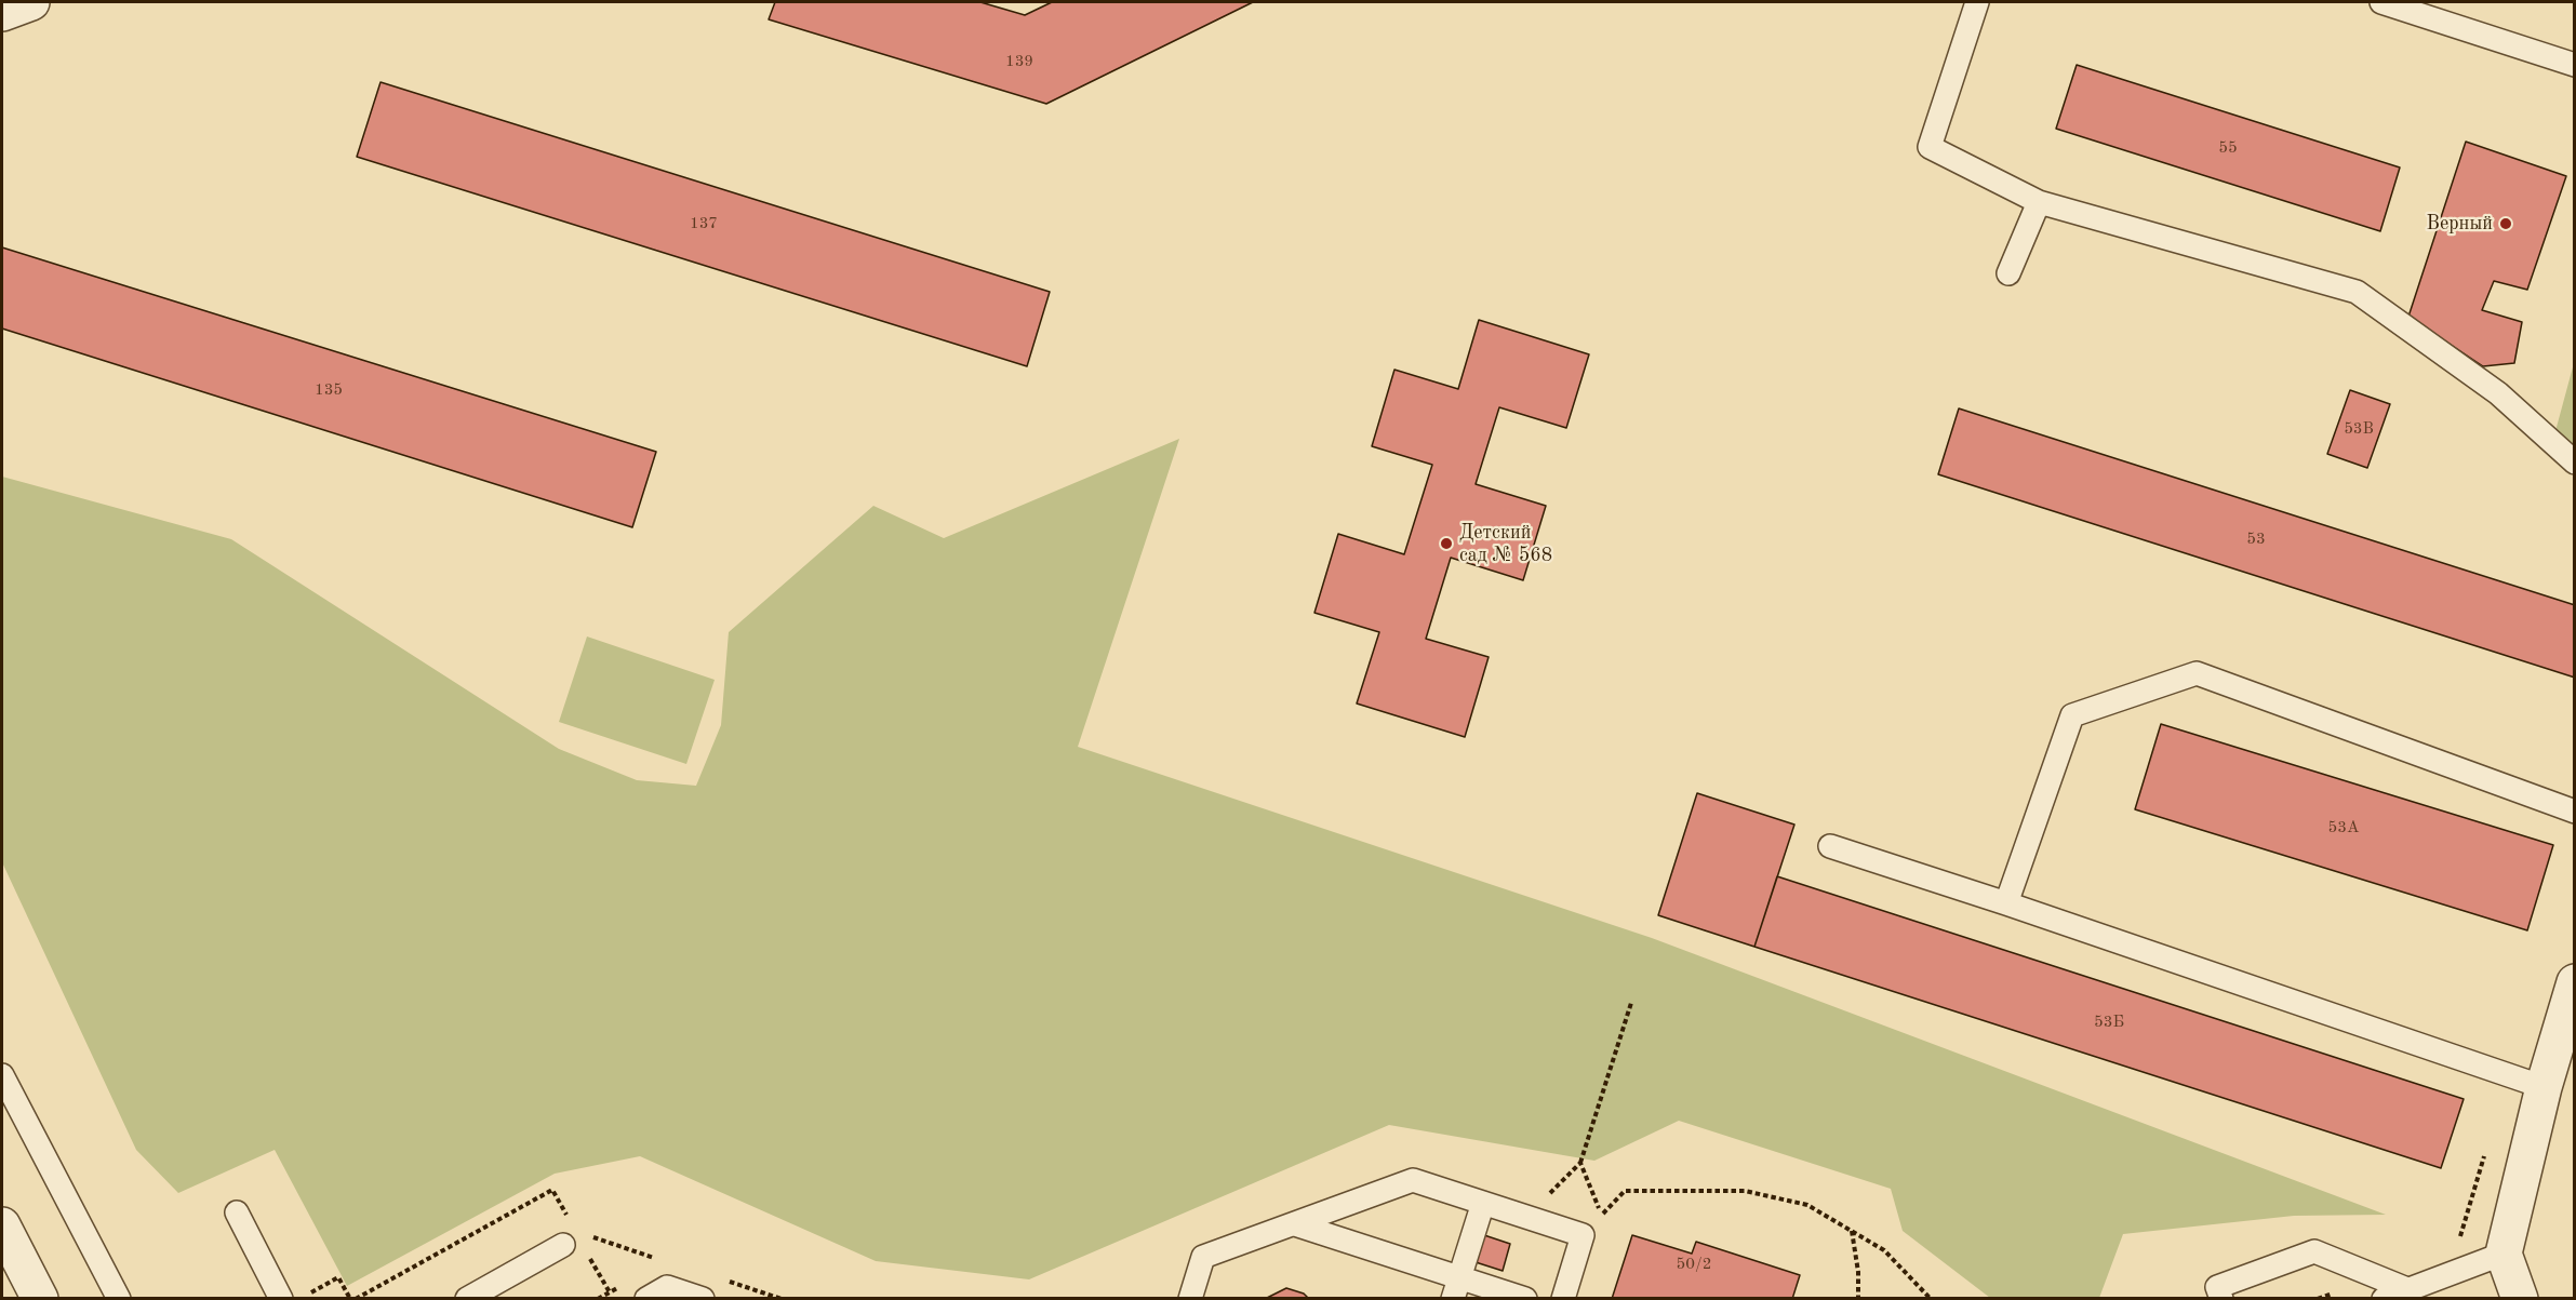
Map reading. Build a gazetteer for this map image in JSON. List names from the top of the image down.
{
  "places": ["Верный", "Детский сад № 568"],
  "house_numbers": [
    "139",
    "55",
    "137",
    "135",
    "53В",
    "53",
    "53А",
    "53Б",
    "50/2"
  ]
}
